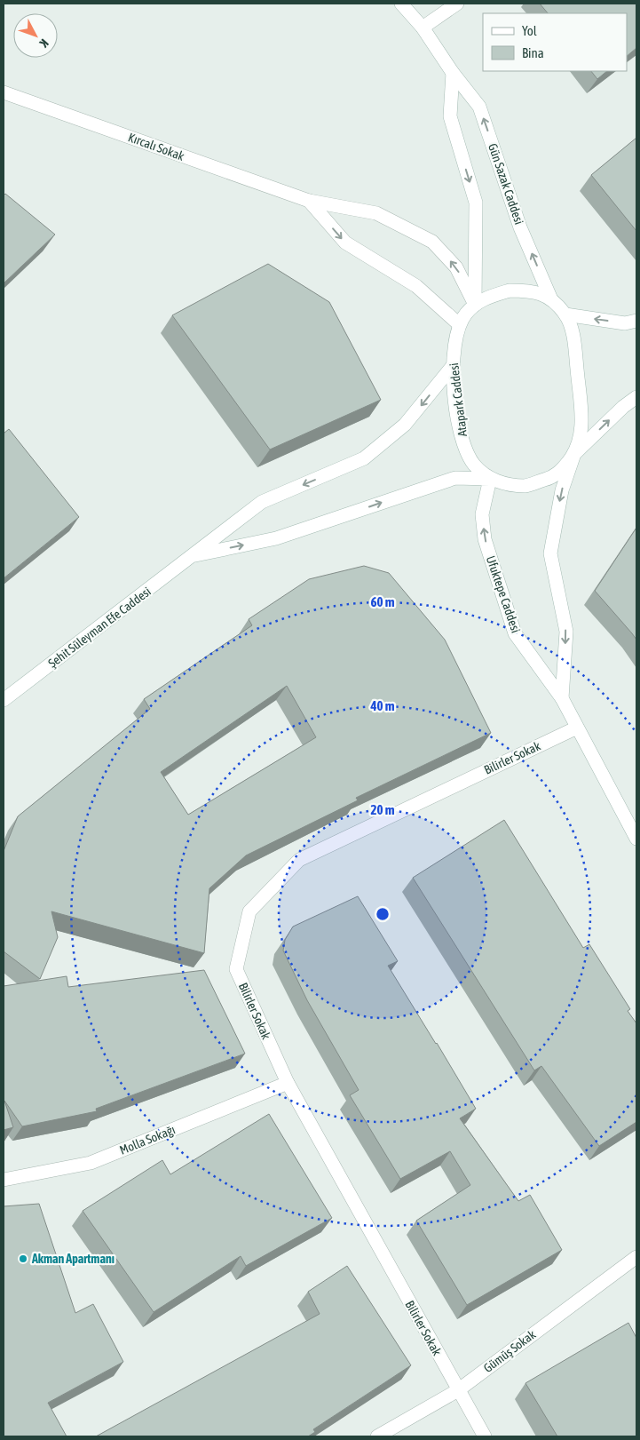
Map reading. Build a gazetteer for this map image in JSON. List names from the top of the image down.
{
  "streets": {
    "street": [
      "Kırcalı Sokak",
      "Gün Sazak Caddesi",
      "Atapark Caddesi",
      "Ufuktepe Caddesi",
      "Şehit Süleyman Efe Caddesi",
      "Bilirler Sokak",
      "Molla Sokağı",
      "Gümüş Sokak"
    ]
  },
  "crossings": [
    ["Kırcalı Sokak", "Atapark Caddesi"],
    ["Gün Sazak Caddesi", "Atapark Caddesi"],
    ["Atapark Caddesi", "Ufuktepe Caddesi"],
    ["Atapark Caddesi", "Şehit Süleyman Efe Caddesi"],
    ["Ufuktepe Caddesi", "Bilirler Sokak"],
    ["Bilirler Sokak", "Molla Sokağı"],
    ["Bilirler Sokak", "Gümüş Sokak"]
  ],
  "places": ["Akman Apartmanı"],
  "legend": ["Yol", "Bina"],
  "north": "bottom right",
  "rings": ["60 m", "40 m", "20 m"]
}
